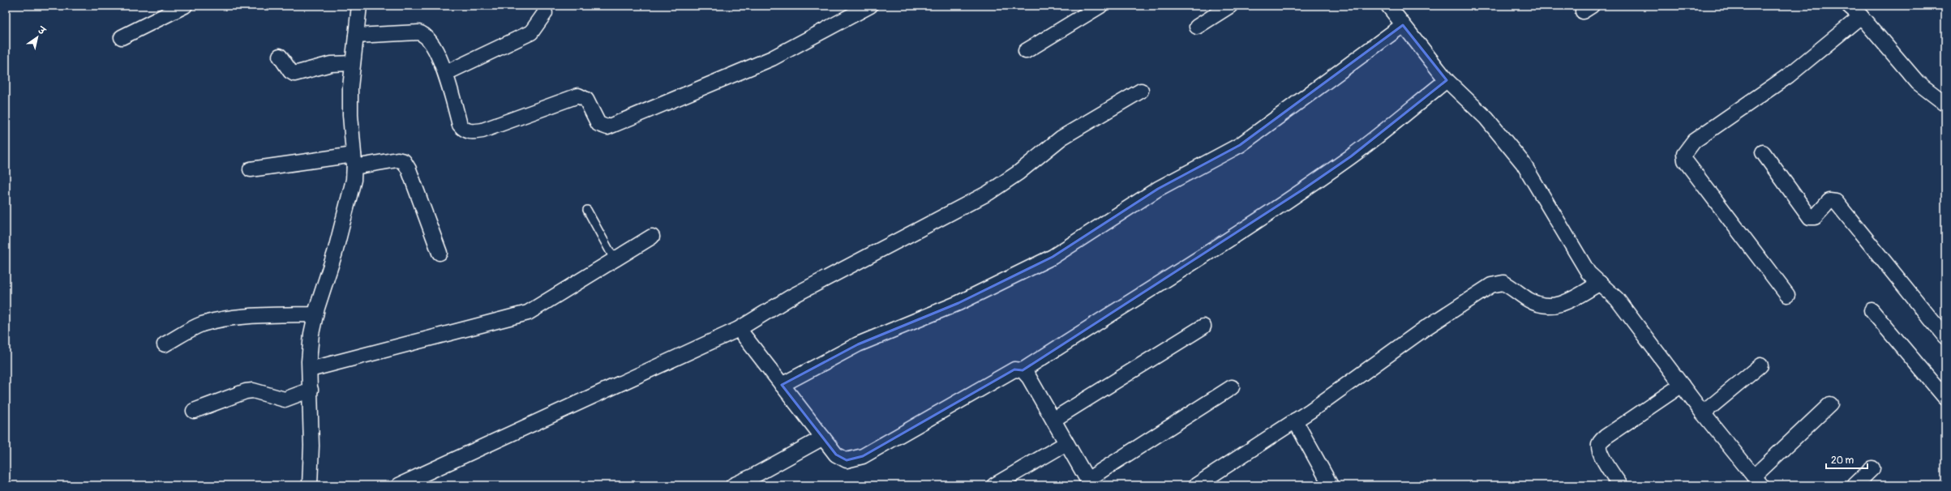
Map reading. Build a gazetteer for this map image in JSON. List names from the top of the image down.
{
  "scale_bar": "20 m",
  "north": "top right"
}
